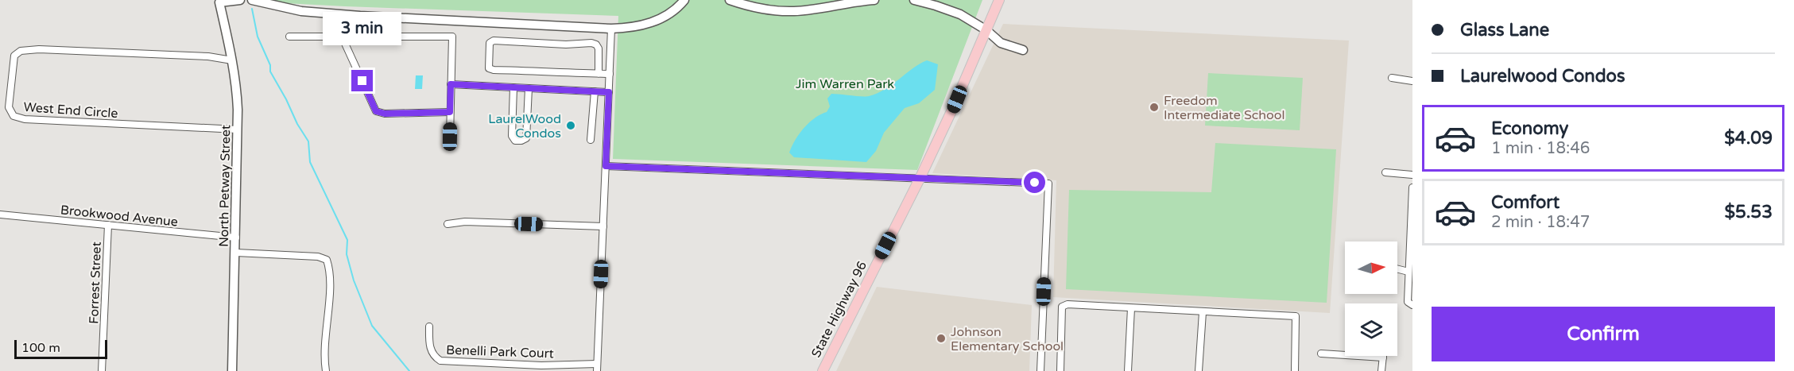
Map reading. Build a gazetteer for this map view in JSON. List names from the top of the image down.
{
  "streets": {
    "main road": ["State Highway 96"],
    "street": [
      "West End Circle",
      "North Petway Street",
      "Brookwood Avenue",
      "Forrest Street",
      "Benelli Park Court"
    ]
  },
  "crossings": [
    ["West End Circle", "North Petway Street"],
    ["North Petway Street", "Brookwood Avenue"],
    ["Brookwood Avenue", "Forrest Street"]
  ],
  "parks": ["Jim Warren Park"],
  "places": ["Freedom Intermediate School", "LaurelWood Condos", "Johnson Elementary School"],
  "scale_bar": "100 m",
  "north": "right",
  "page": {
    "banner": ["Glass Lane", "Laurelwood Condos"],
    "bubble": "3 min",
    "list": [
      {
        "name": "Economy",
        "note": "1 min · 18:46",
        "value": "$4.09"
      },
      {
        "name": "Comfort",
        "note": "2 min · 18:47",
        "value": "$5.53"
      }
    ],
    "buttons": "Confirm",
    "scale": "100 m"
  }
}
